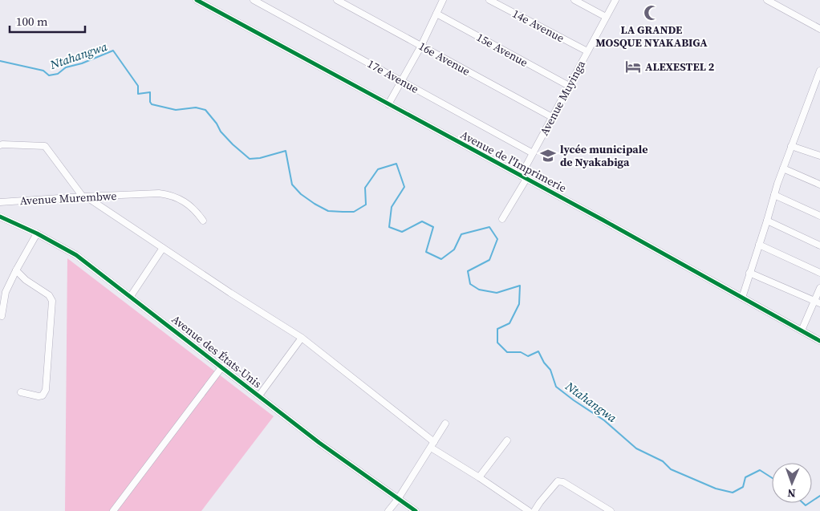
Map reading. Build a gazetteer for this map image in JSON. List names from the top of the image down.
{
  "streets": {
    "street": [
      "14e Avenue",
      "15e Avenue",
      "16e Avenue",
      "17e Avenue",
      "Avenue Muyinga",
      "Avenue de l'Imprimerie",
      "Avenue Murembwe",
      "Avenue des États-Unis"
    ]
  },
  "crossings": [
    ["14e Avenue", "Avenue Muyinga"],
    ["15e Avenue", "Avenue Muyinga"],
    ["16e Avenue", "Avenue Muyinga"],
    ["17e Avenue", "Avenue Muyinga"],
    ["Avenue Muyinga", "Avenue de l'Imprimerie"]
  ],
  "water": ["Ntahangwa"],
  "places": {
    "mosque": ["LA GRANDE MOSQUE NYAKABIGA"],
    "hotel": ["ALEXESTEL 2"],
    "school or university": ["lycée municipale de Nyakabiga"]
  },
  "scale_bar": "100 m",
  "north": "bottom"
}
